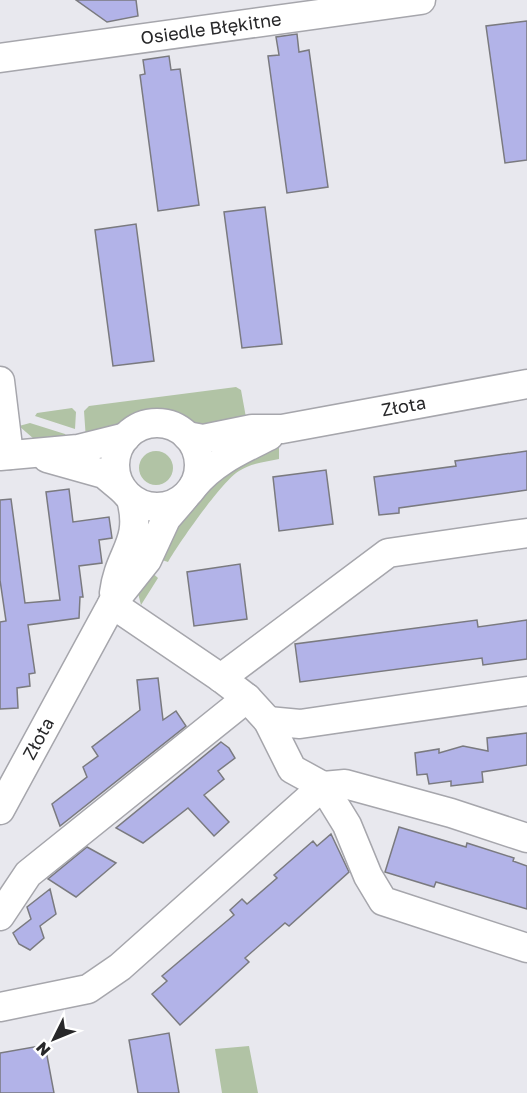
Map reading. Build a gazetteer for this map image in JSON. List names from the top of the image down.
{
  "streets": {
    "street": ["Osiedle Błękitne", "Złota"]
  },
  "north": "bottom left"
}
